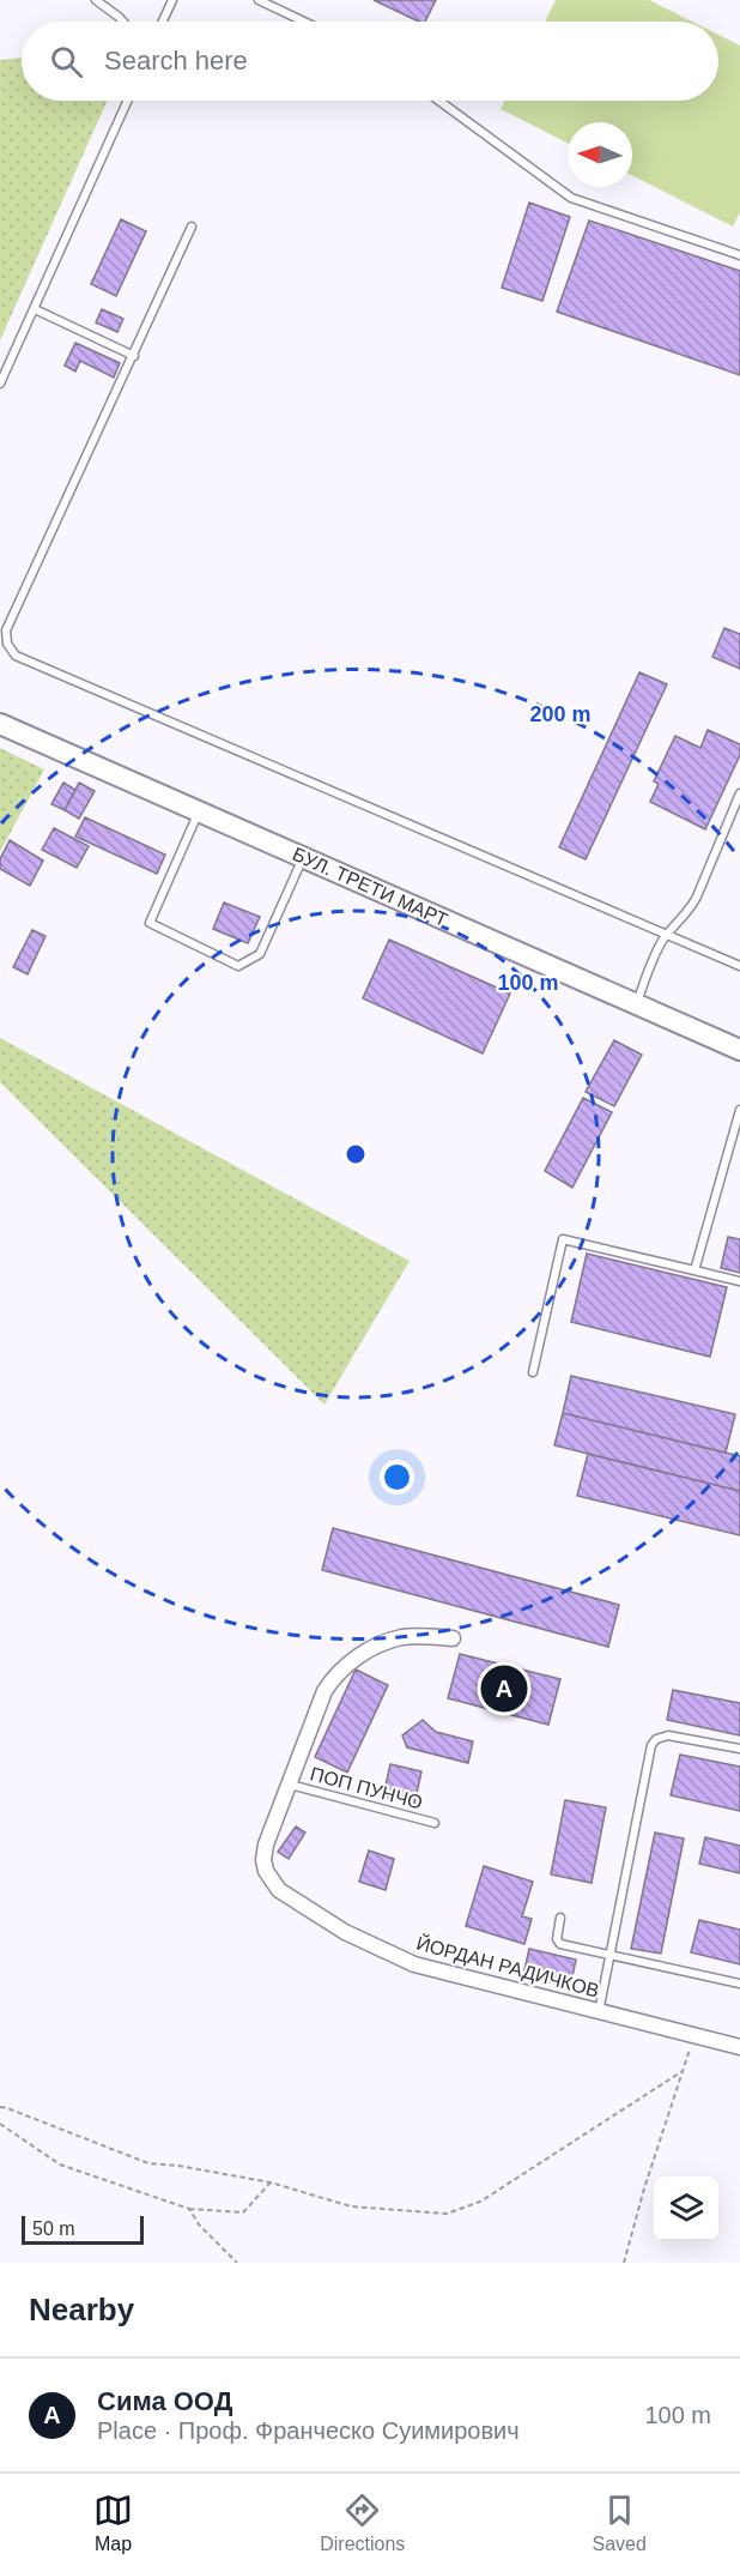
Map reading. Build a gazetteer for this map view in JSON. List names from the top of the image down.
{
  "streets": {
    "main road": ["БУЛ. ТРЕТИ МАРТ"],
    "street": ["ЙОРДАН РАДИЧКОВ"],
    "lane": ["ПОП ПУНЧО"]
  },
  "crossings": [
    ["ПОП ПУНЧО", "ЙОРДАН РАДИЧКОВ"]
  ],
  "scale_bar": "50 m",
  "north": "left",
  "page": {
    "search": "Search here",
    "pins": "A",
    "scale": "50 m",
    "heading": "Nearby",
    "list": [
      {
        "mark": "A",
        "name": "Сима ООД",
        "note": "Place · Проф. Франческо Суимирович",
        "value": "100 m"
      }
    ],
    "nav": ["Map", "Directions", "Saved"]
  },
  "rings": ["200 m", "100 m"]
}
